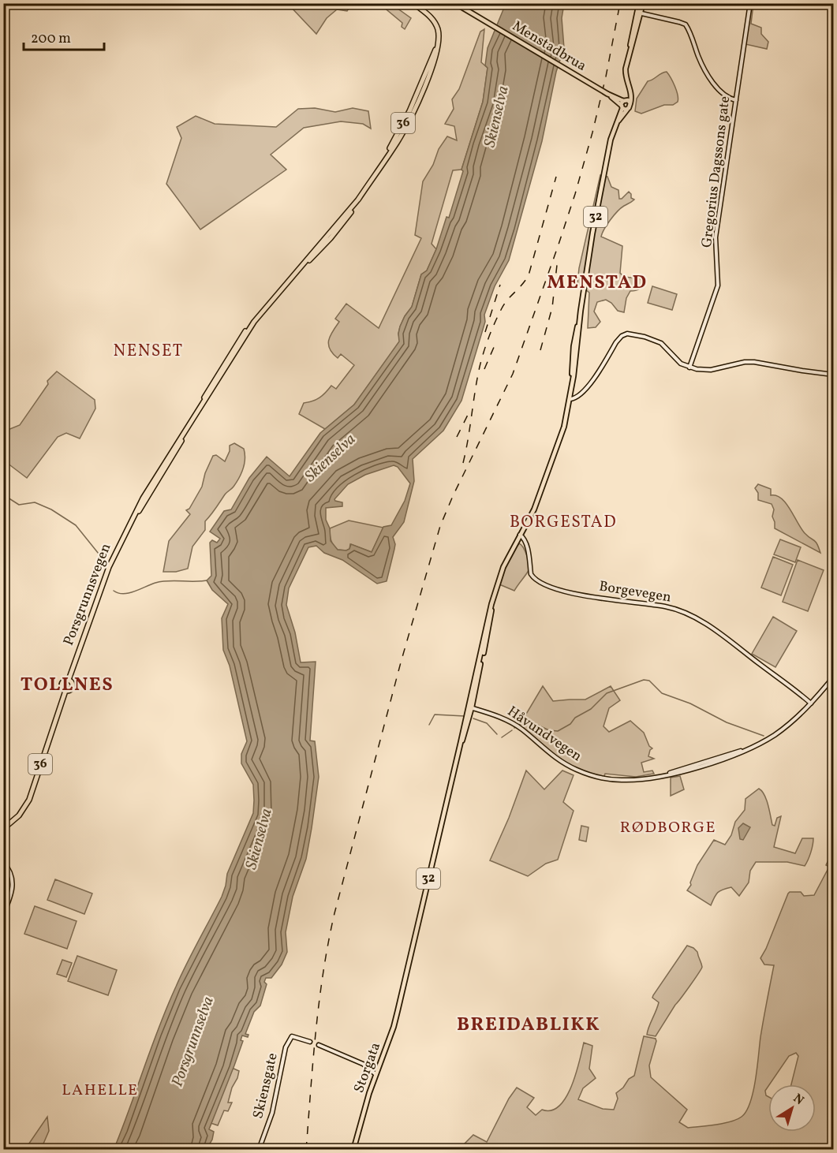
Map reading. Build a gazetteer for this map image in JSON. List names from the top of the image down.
{
  "streets": {
    "highway": ["36", "Porsgrunnsvegen"],
    "main road": ["Menstadbrua", "32", "Storgata"],
    "street": [
      "Gregorius Dagssons gate",
      "Borgevegen",
      "Håvundvegen",
      "Skiensgate"
    ]
  },
  "crossings": [
    ["Menstadbrua", "32"],
    ["32", "Borgevegen"],
    ["32", "Håvundvegen"],
    ["32", "Storgata"],
    ["Borgevegen", "Håvundvegen"],
    ["Håvundvegen", "Storgata"]
  ],
  "districts": [
    "MENSTAD",
    "NENSET",
    "BORGESTAD",
    "TOLLNES",
    "RØDBORGE",
    "BREIDABLIKK",
    "LAHELLE"
  ],
  "water": ["Skienselva", "Porsgrunnselva"],
  "scale_bar": "200 m",
  "north": "top right"
}
